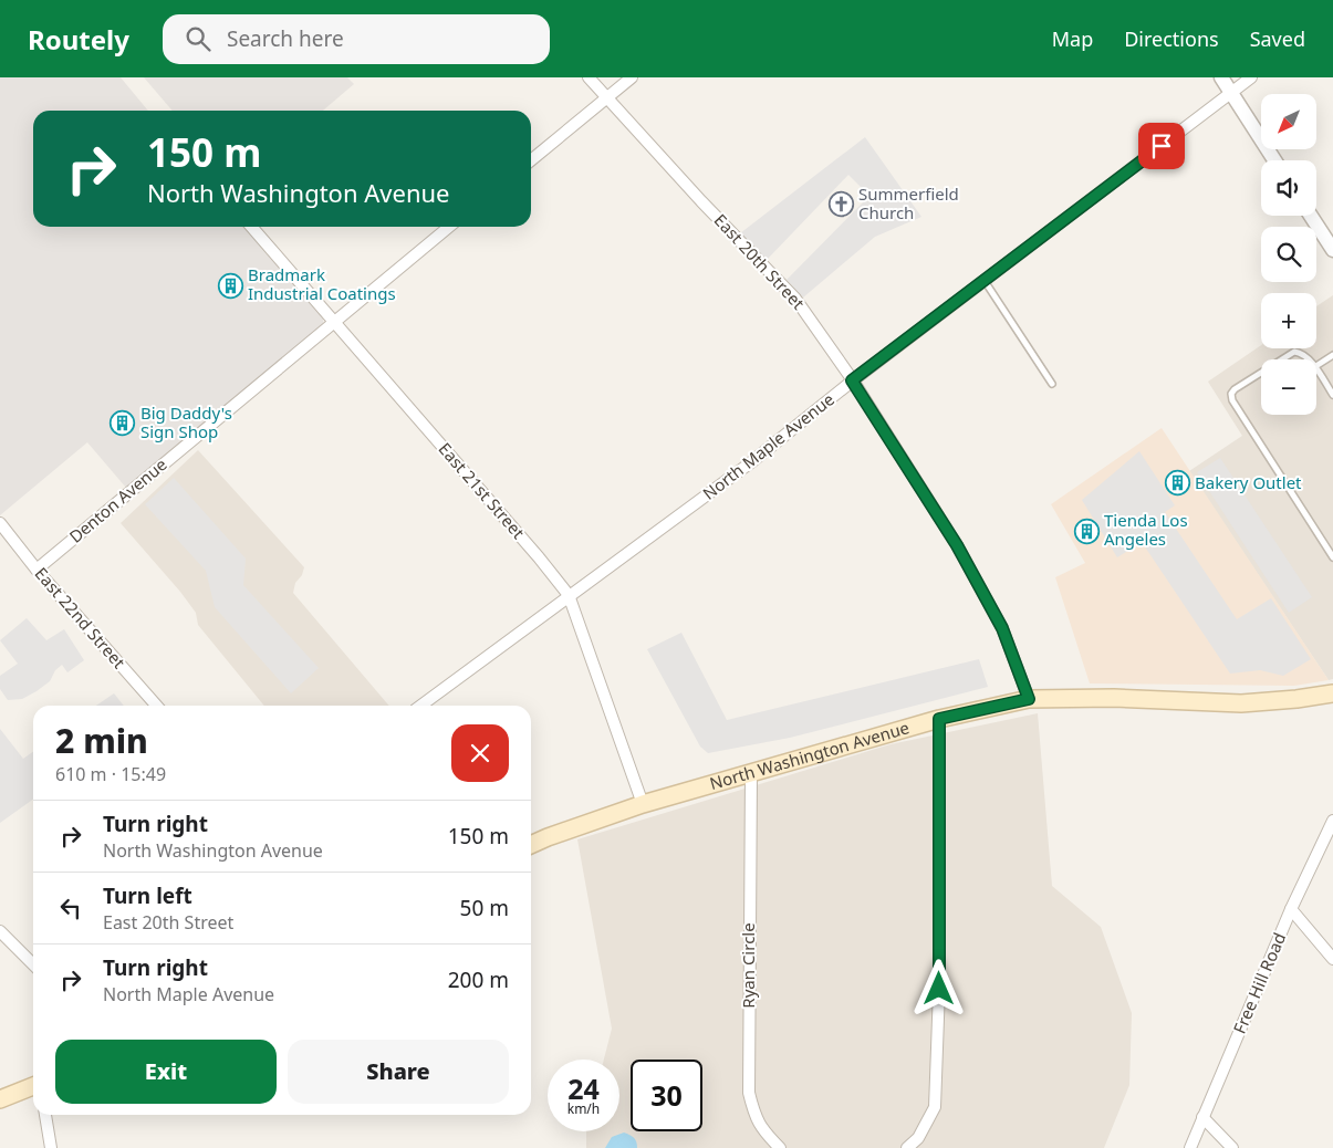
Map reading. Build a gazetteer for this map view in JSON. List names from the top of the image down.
{
  "streets": {
    "main road": ["North Washington Avenue"],
    "street": [
      "East 20th Street",
      "North Maple Avenue",
      "East 21st Street",
      "Denton Avenue",
      "East 22nd Street",
      "Ryan Circle",
      "Free Hill Road"
    ]
  },
  "crossings": [
    ["East 20th Street", "North Maple Avenue"],
    ["East 20th Street", "North Washington Avenue"],
    ["North Maple Avenue", "East 21st Street"],
    ["East 21st Street", "Denton Avenue"],
    ["East 21st Street", "North Washington Avenue"],
    ["Denton Avenue", "East 22nd Street"],
    ["North Washington Avenue", "Ryan Circle"]
  ],
  "places": {
    "church": ["Summerfield Church"],
    "building": [
      "Bradmark Industrial Coatings",
      "Big Daddy's Sign Shop",
      "Bakery Outlet",
      "Tienda Los Angeles"
    ]
  },
  "north": "bottom left",
  "page": {
    "header": "Routely",
    "search": "Search here",
    "nav": ["Map", "Directions", "Saved"],
    "map_buttons": ["+", "−"],
    "turn": ["150 m", "North Washington Avenue"],
    "heading": ["2 min", "610 m · 15:49"],
    "list": [
      {
        "name": "Turn right",
        "note": "North Washington Avenue",
        "value": "150 m"
      },
      {
        "name": "Turn left",
        "note": "East 20th Street",
        "value": "50 m"
      },
      {
        "name": "Turn right",
        "note": "North Maple Avenue",
        "value": "200 m"
      }
    ],
    "buttons": ["Exit", "Share"],
    "speed": "24 km/h",
    "limit": "30"
  }
}
